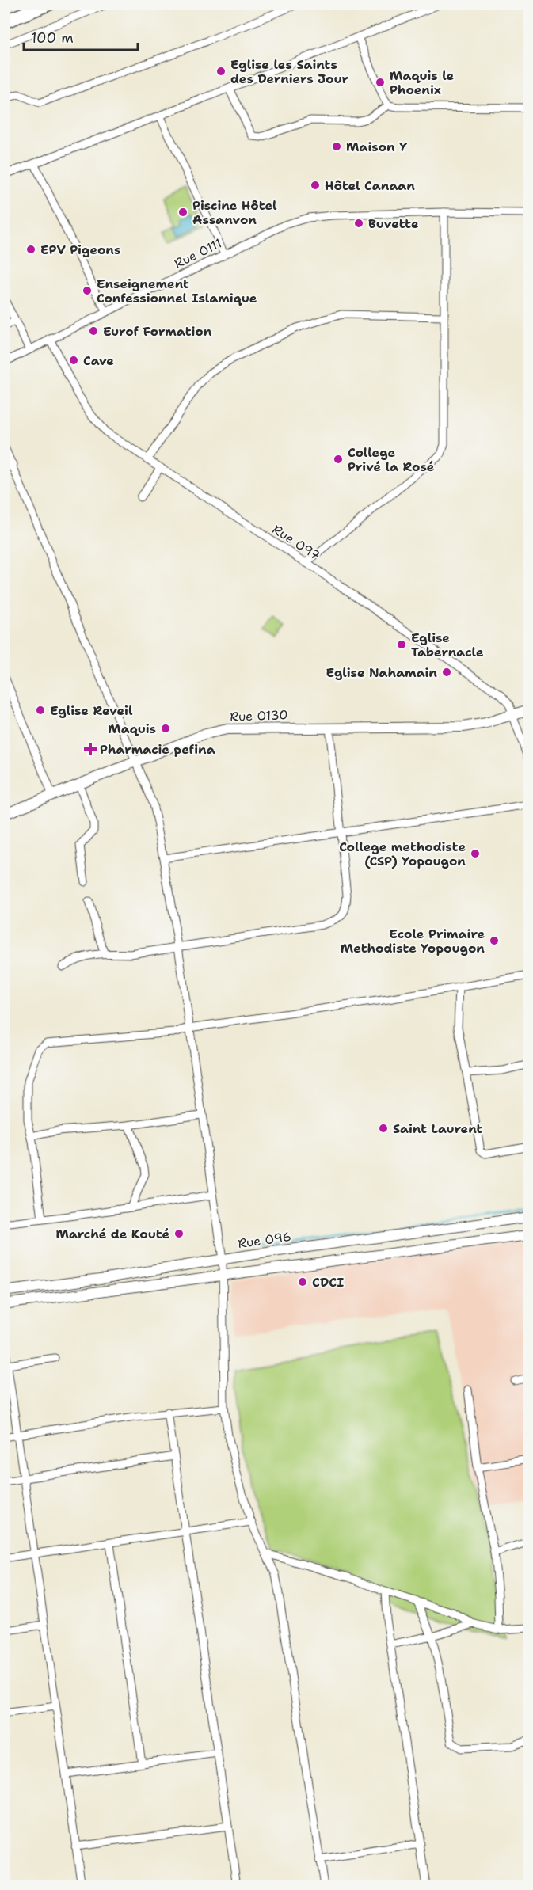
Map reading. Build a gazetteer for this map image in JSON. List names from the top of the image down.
{
  "streets": {
    "main road": ["Rue O130", "Rue O96"],
    "street": ["Rue O111", "Rue O97"]
  },
  "crossings": [
    ["Rue O111", "Rue O97"],
    ["Rue O97", "Rue O130"]
  ],
  "places": {
    "other": [
      "Eglise les Saints des Derniers Jour",
      "Maquis le Phoenix",
      "Maison Y",
      "Hôtel Canaan",
      "Piscine Hôtel Assanvon",
      "Buvette",
      "EPV Pigeons",
      "Enseignement Confessionnel Islamique",
      "Eurof Formation",
      "Cave",
      "College Privé la Rosé",
      "Eglise Tabernacle",
      "Eglise Nahamain",
      "Eglise Reveil",
      "Maquis",
      "College methodiste (CSP) Yopougon",
      "Ecole Primaire Methodiste Yopougon",
      "Saint Laurent",
      "Marché de Kouté",
      "CDCI"
    ],
    "health": ["Pharmacie pefina"]
  },
  "scale_bar": "100 m"
}
